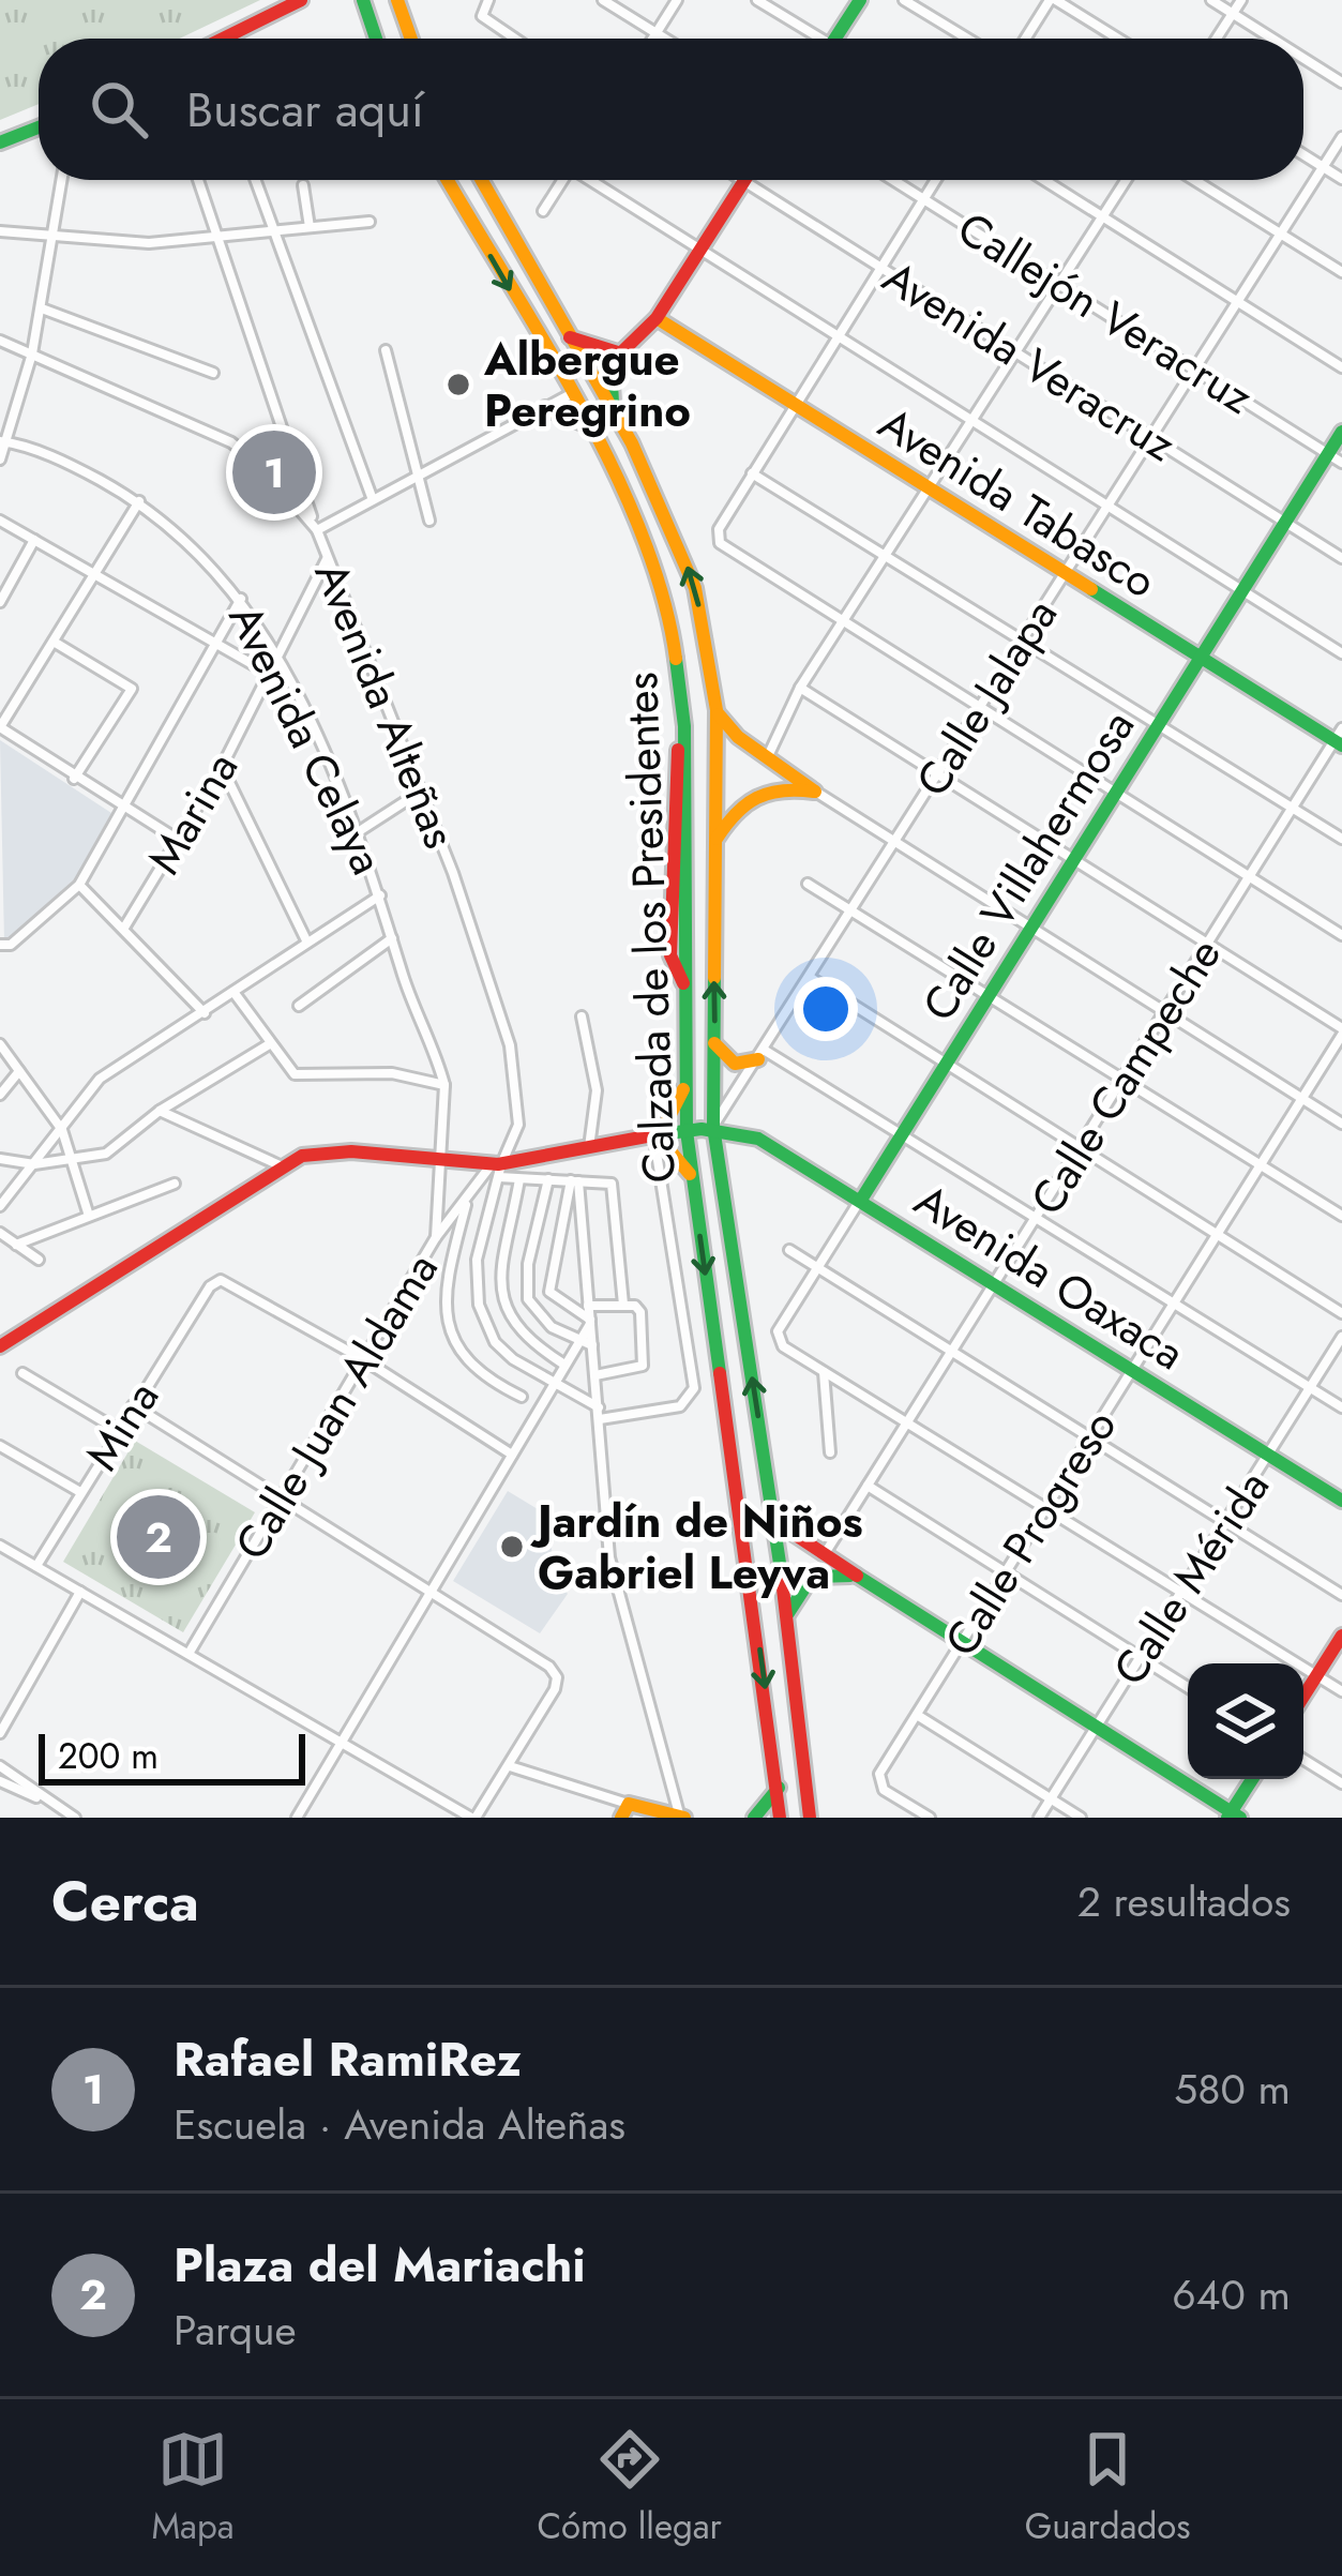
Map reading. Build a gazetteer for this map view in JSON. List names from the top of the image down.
{
  "streets": {
    "main road": [
      "Avenida Tabasco",
      "Calle Villahermosa",
      "Calzada de los Presidentes",
      "Avenida Oaxaca"
    ],
    "street": [
      "Callejón Veracruz",
      "Avenida Veracruz",
      "Calle Jalapa",
      "Avenida Alteñas",
      "Avenida Celaya",
      "Marina",
      "Calle Campeche",
      "Calle Juan Aldama",
      "Mina",
      "Calle Progreso",
      "Calle Mérida"
    ]
  },
  "crossings": [
    ["Callejón Veracruz", "Calle Jalapa"],
    ["Callejón Veracruz", "Calle Villahermosa"],
    ["Avenida Veracruz", "Calle Jalapa"],
    ["Avenida Veracruz", "Calle Villahermosa"],
    ["Avenida Tabasco", "Calle Jalapa"],
    ["Avenida Tabasco", "Calle Villahermosa"],
    ["Avenida Tabasco", "Calle Campeche"],
    ["Calle Jalapa", "Calzada de los Presidentes"],
    ["Calle Jalapa", "Avenida Oaxaca"],
    ["Avenida Alteñas", "Marina"],
    ["Avenida Alteñas", "Calle Juan Aldama"],
    ["Avenida Celaya", "Marina"],
    ["Avenida Celaya", "Calle Juan Aldama"],
    ["Calle Villahermosa", "Avenida Oaxaca"],
    ["Calzada de los Presidentes", "Avenida Oaxaca"],
    ["Calle Campeche", "Avenida Oaxaca"],
    ["Avenida Oaxaca", "Calle Progreso"],
    ["Avenida Oaxaca", "Calle Mérida"],
    ["Calle Juan Aldama", "Mina"]
  ],
  "places": ["Albergue Peregrino", "Jardín de Niños Gabriel Leyva"],
  "scale_bar": "200 m",
  "page": {
    "search": "Buscar aquí",
    "pins": ["1", "2"],
    "scale": "200 m",
    "heading": ["Cerca", "2 resultados"],
    "list": [
      {
        "mark": "1",
        "name": "Rafael RamiRez",
        "note": "Escuela · Avenida Alteñas",
        "value": "580 m"
      },
      {
        "mark": "2",
        "name": "Plaza del Mariachi",
        "note": "Parque",
        "value": "640 m"
      }
    ],
    "nav": ["Mapa", "Cómo llegar", "Guardados"]
  }
}
